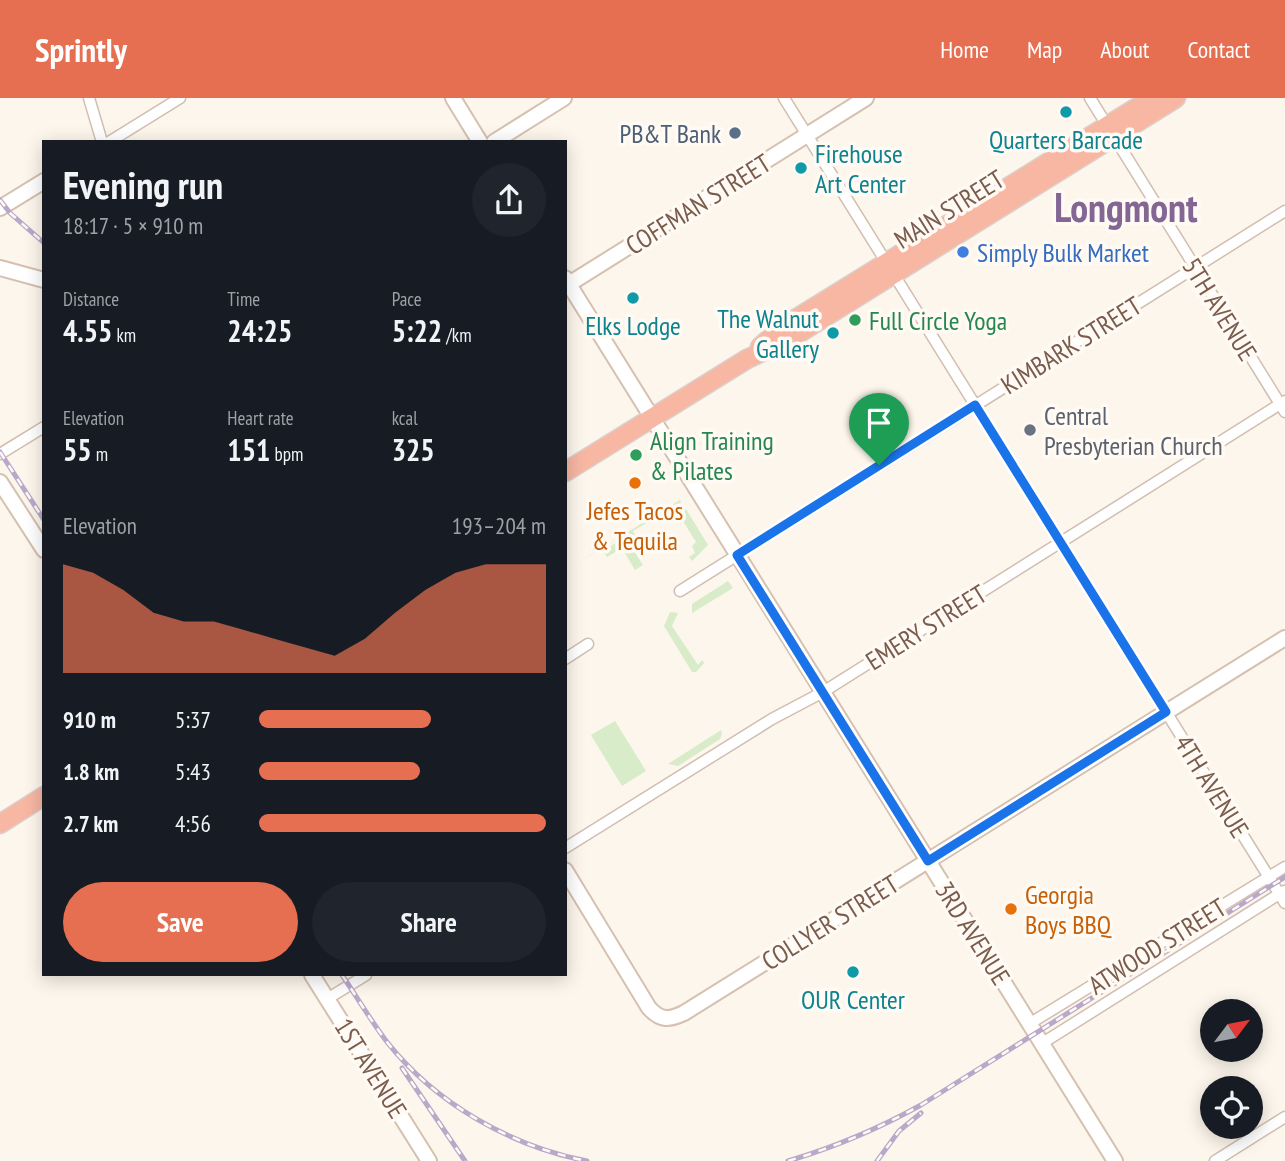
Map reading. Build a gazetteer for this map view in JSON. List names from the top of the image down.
{
  "streets": {
    "highway": ["MAIN STREET"],
    "street": [
      "COFFMAN STREET",
      "5TH AVENUE",
      "KIMBARK STREET",
      "EMERY STREET",
      "4TH AVENUE",
      "COLLYER STREET",
      "3RD AVENUE",
      "ATWOOD STREET",
      "1ST AVENUE"
    ]
  },
  "crossings": [
    ["COFFMAN STREET", "4TH AVENUE"],
    ["COFFMAN STREET", "3RD AVENUE"],
    ["MAIN STREET", "5TH AVENUE"],
    ["MAIN STREET", "4TH AVENUE"],
    ["MAIN STREET", "3RD AVENUE"],
    ["5TH AVENUE", "KIMBARK STREET"],
    ["5TH AVENUE", "EMERY STREET"],
    ["KIMBARK STREET", "4TH AVENUE"],
    ["KIMBARK STREET", "3RD AVENUE"],
    ["EMERY STREET", "4TH AVENUE"],
    ["EMERY STREET", "3RD AVENUE"],
    ["4TH AVENUE", "COLLYER STREET"],
    ["4TH AVENUE", "ATWOOD STREET"],
    ["COLLYER STREET", "3RD AVENUE"],
    ["3RD AVENUE", "ATWOOD STREET"]
  ],
  "districts": ["Longmont"],
  "places": [
    "Quarters Barcade",
    "PB&T Bank",
    "Firehouse Art Center",
    "Simply Bulk Market",
    "Elks Lodge",
    "Full Circle Yoga",
    "The Walnut Gallery",
    "Central Presbyterian Church",
    "Align Training & Pilates",
    "Jefes Tacos & Tequila",
    "Georgia Boys BBQ",
    "OUR Center"
  ],
  "north": "top right",
  "page": {
    "header": "Sprintly",
    "nav": [
      "Home",
      "Map",
      "About",
      "Contact"
    ],
    "heading": ["Evening run", "18:17 · 5 × 910 m"],
    "stats": [
      ["Distance", "4.55 km"],
      ["Time", "24:25"],
      ["Pace", "5:22 /km"],
      ["Elevation", "55 m"],
      ["Heart rate", "151 bpm"],
      ["kcal", "325"]
    ],
    "chart": ["Elevation", "193–204 m"],
    "list": [
      {
        "name": "910 m",
        "note": "5:37"
      },
      {
        "name": "1.8 km",
        "note": "5:43"
      },
      {
        "name": "2.7 km",
        "note": "4:56"
      }
    ],
    "buttons": ["Save", "Share"]
  }
}
